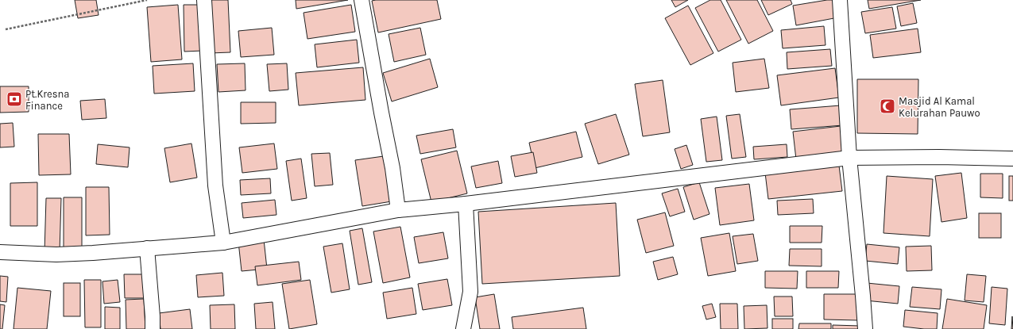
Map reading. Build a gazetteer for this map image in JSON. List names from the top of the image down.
{
  "places": {
    "bank": ["Pt.Kresna Finance"],
    "mosque": ["Masjid Al Kamal Kelurahan Pauwo"]
  }
}
